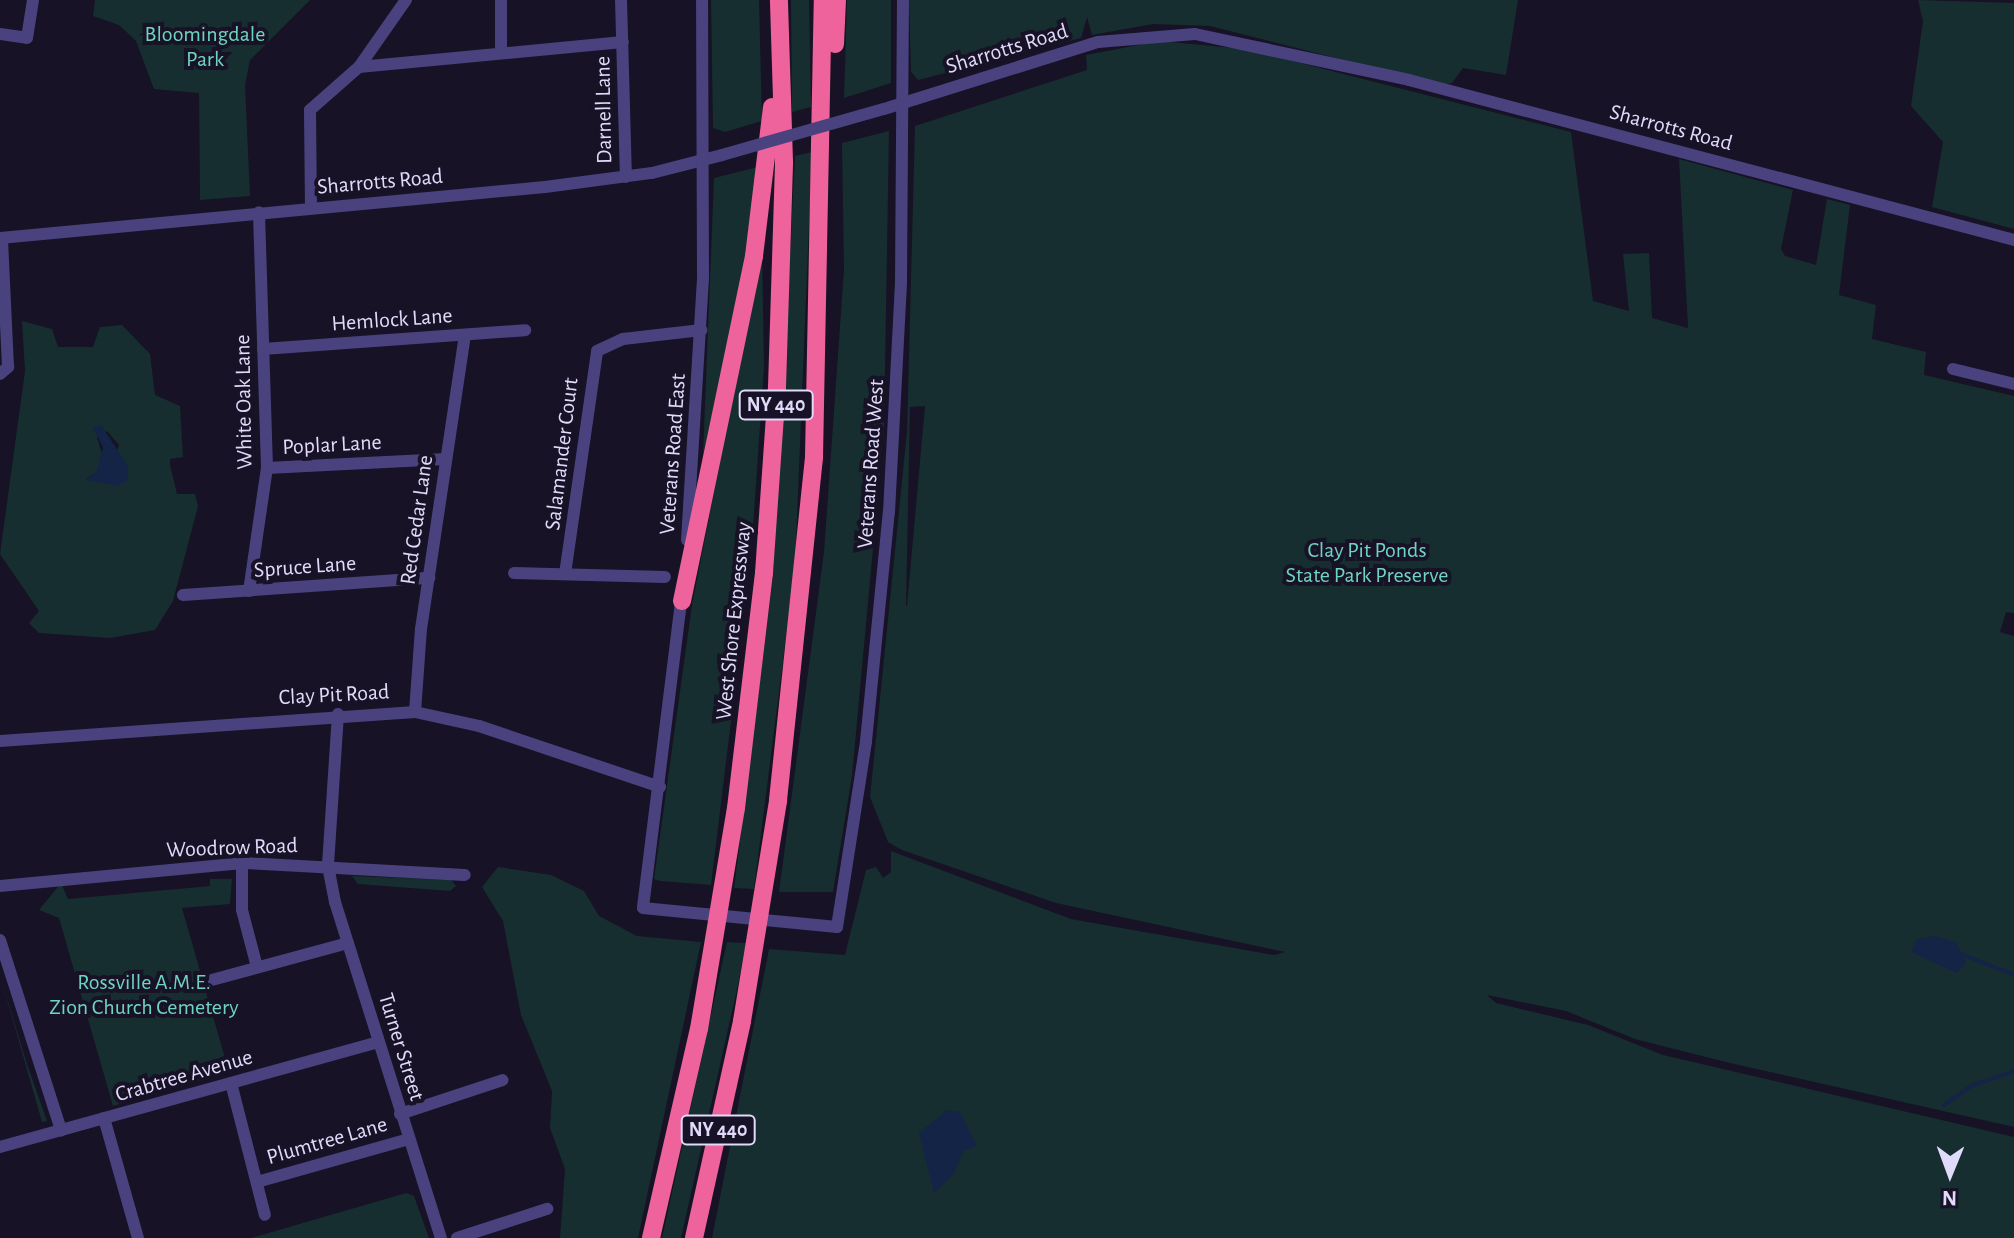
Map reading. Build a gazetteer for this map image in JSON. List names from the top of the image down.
{
  "streets": {
    "highway": ["NY 440", "West Shore Expressway"],
    "street": [
      "Sharrotts Road",
      "Darnell Lane",
      "Hemlock Lane",
      "White Oak Lane",
      "Poplar Lane",
      "Salamander Court",
      "Veterans Road East",
      "Veterans Road West",
      "Red Cedar Lane",
      "Spruce Lane",
      "Clay Pit Road",
      "Woodrow Road",
      "Turner Street",
      "Crabtree Avenue",
      "Plumtree Lane"
    ]
  },
  "crossings": [
    ["Sharrotts Road", "Darnell Lane"],
    ["Sharrotts Road", "White Oak Lane"],
    ["Sharrotts Road", "Veterans Road East"],
    ["Sharrotts Road", "Veterans Road West"],
    ["Hemlock Lane", "White Oak Lane"],
    ["Hemlock Lane", "Red Cedar Lane"],
    ["White Oak Lane", "Poplar Lane"],
    ["White Oak Lane", "Spruce Lane"],
    ["Poplar Lane", "Red Cedar Lane"],
    ["Salamander Court", "Veterans Road East"],
    ["Veterans Road East", "Veterans Road West"],
    ["Veterans Road East", "Clay Pit Road"],
    ["Red Cedar Lane", "Spruce Lane"],
    ["Red Cedar Lane", "Clay Pit Road"],
    ["Clay Pit Road", "Turner Street"],
    ["Woodrow Road", "Turner Street"],
    ["Turner Street", "Crabtree Avenue"],
    ["Turner Street", "Plumtree Lane"],
    ["Crabtree Avenue", "Plumtree Lane"]
  ],
  "parks": ["Bloomingdale Park", "Clay Pit Ponds State Park Preserve", "Rossville A.M.E. Zion Church Cemetery"],
  "north": "bottom"
}
